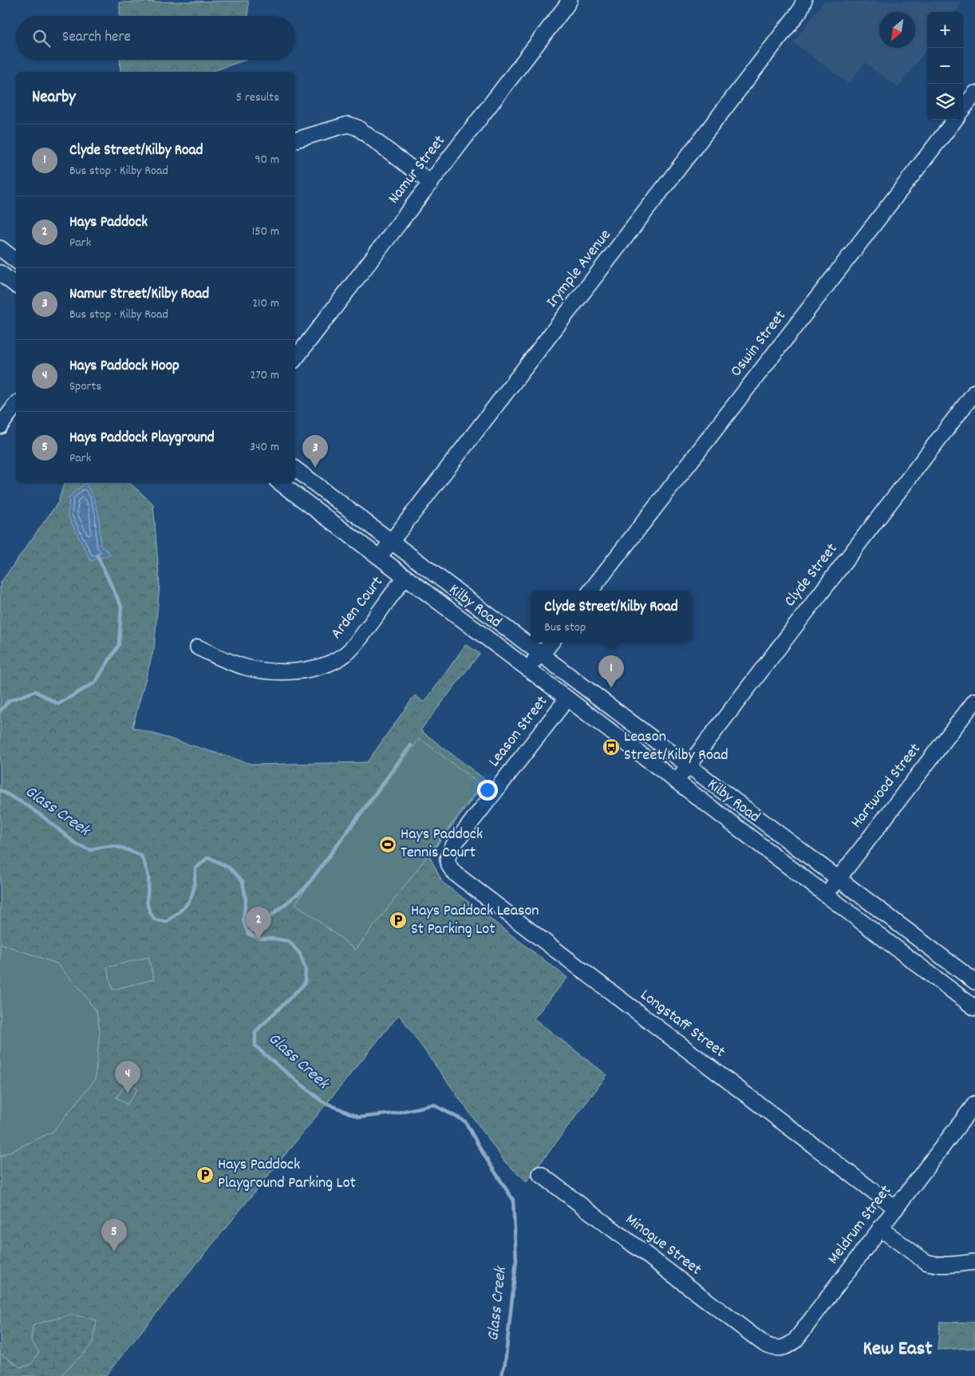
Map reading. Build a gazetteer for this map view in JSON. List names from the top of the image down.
{
  "streets": {
    "street": [
      "Namur Street",
      "Irymple Avenue",
      "Oswin Street",
      "Clyde Street",
      "Kilby Road",
      "Arden Court",
      "Leason Street",
      "Hartwood Street",
      "Longstaff Street",
      "Meldrum Street",
      "Minogue Street"
    ]
  },
  "crossings": [
    ["Irymple Avenue", "Kilby Road"],
    ["Clyde Street", "Kilby Road"],
    ["Kilby Road", "Arden Court"],
    ["Kilby Road", "Leason Street"],
    ["Kilby Road", "Hartwood Street"],
    ["Leason Street", "Longstaff Street"],
    ["Longstaff Street", "Meldrum Street"],
    ["Meldrum Street", "Minogue Street"]
  ],
  "districts": ["Kew East"],
  "water": ["Glass Creek"],
  "places": {
    "bus stop": ["Leason Street/Kilby Road"],
    "sports": ["Hays Paddock Tennis Court"],
    "parking": ["Hays Paddock Leason St Parking Lot", "Hays Paddock Playground Parking Lot"]
  },
  "north": "bottom left",
  "page": {
    "map_buttons": ["+", "−"],
    "search": "Search here",
    "heading": ["Nearby", "5 results"],
    "list": [
      {
        "mark": "1",
        "name": "Clyde Street/Kilby Road",
        "note": "Bus stop · Kilby Road",
        "value": "90 m"
      },
      {
        "mark": "2",
        "name": "Hays Paddock",
        "note": "Park",
        "value": "150 m"
      },
      {
        "mark": "3",
        "name": "Namur Street/Kilby Road",
        "note": "Bus stop · Kilby Road",
        "value": "210 m"
      },
      {
        "mark": "4",
        "name": "Hays Paddock Hoop",
        "note": "Sports",
        "value": "270 m"
      },
      {
        "mark": "5",
        "name": "Hays Paddock Playground",
        "note": "Park",
        "value": "340 m"
      }
    ],
    "pins": [
      "3",
      "1",
      "2",
      "4",
      "5"
    ],
    "popup": ["Clyde Street/Kilby Road", "Bus stop"]
  }
}
